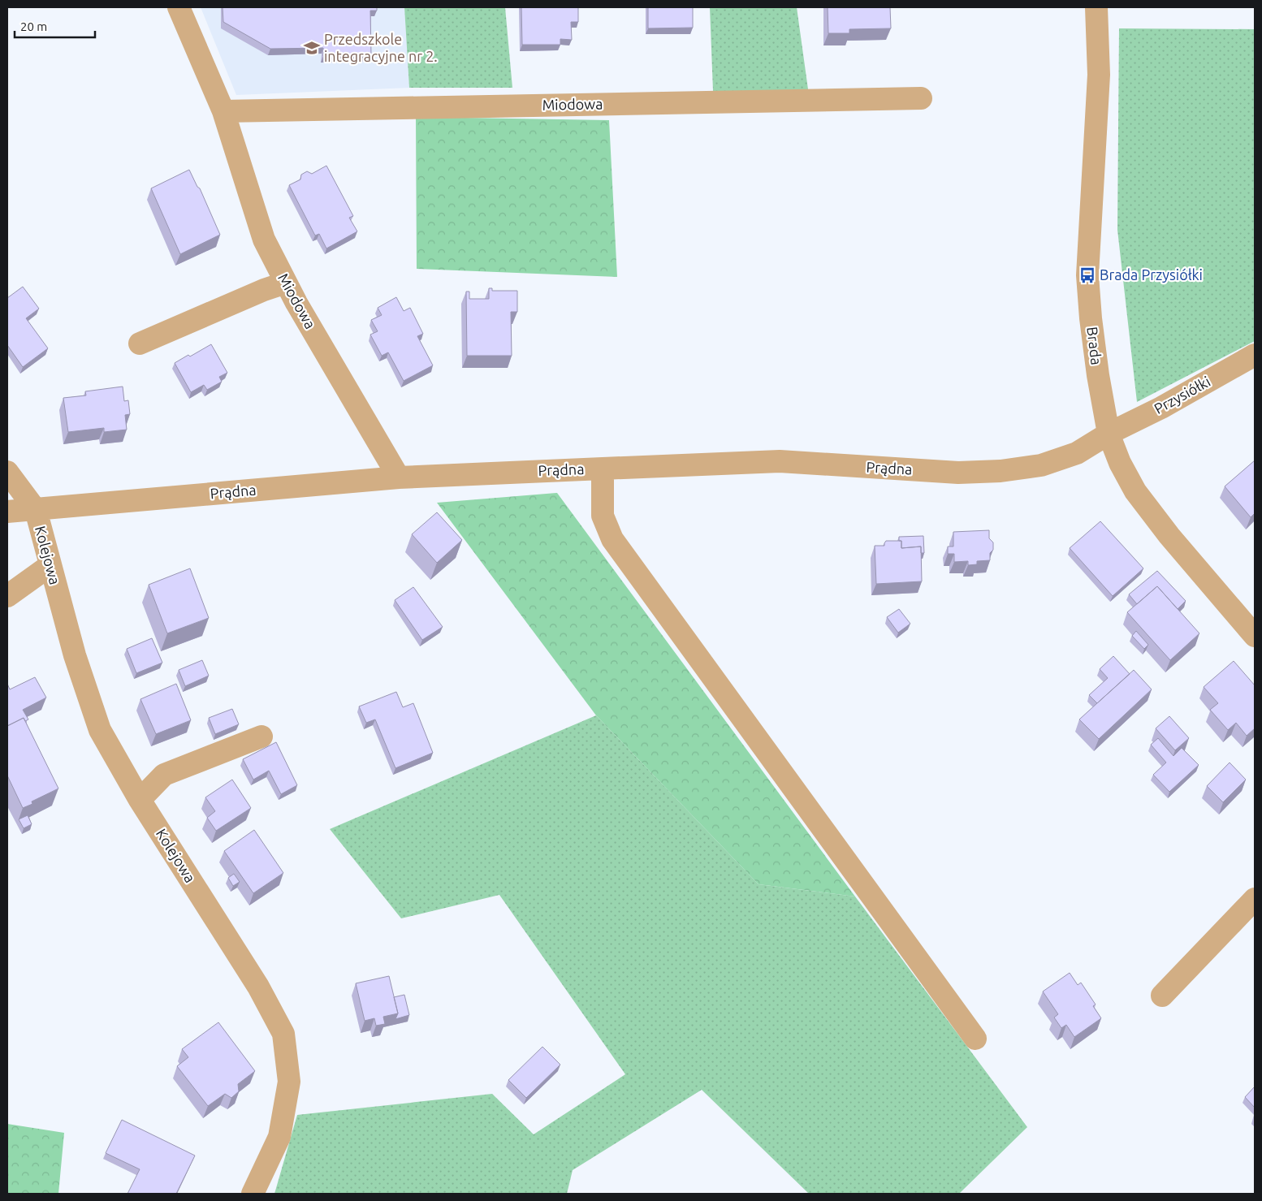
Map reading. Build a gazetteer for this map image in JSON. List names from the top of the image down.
{
  "streets": {
    "street": [
      "Miodowa",
      "Brada",
      "Przysiółki",
      "Prądna",
      "Kolejowa"
    ]
  },
  "crossings": [
    ["Miodowa", "Prądna"],
    ["Brada", "Przysiółki"],
    ["Brada", "Prądna"],
    ["Przysiółki", "Prądna"],
    ["Prądna", "Kolejowa"]
  ],
  "places": {
    "school or university": ["Przedszkole integracyjne nr 2."],
    "bus stop": ["Brada Przysiółki"]
  },
  "scale_bar": "20 m"
}
